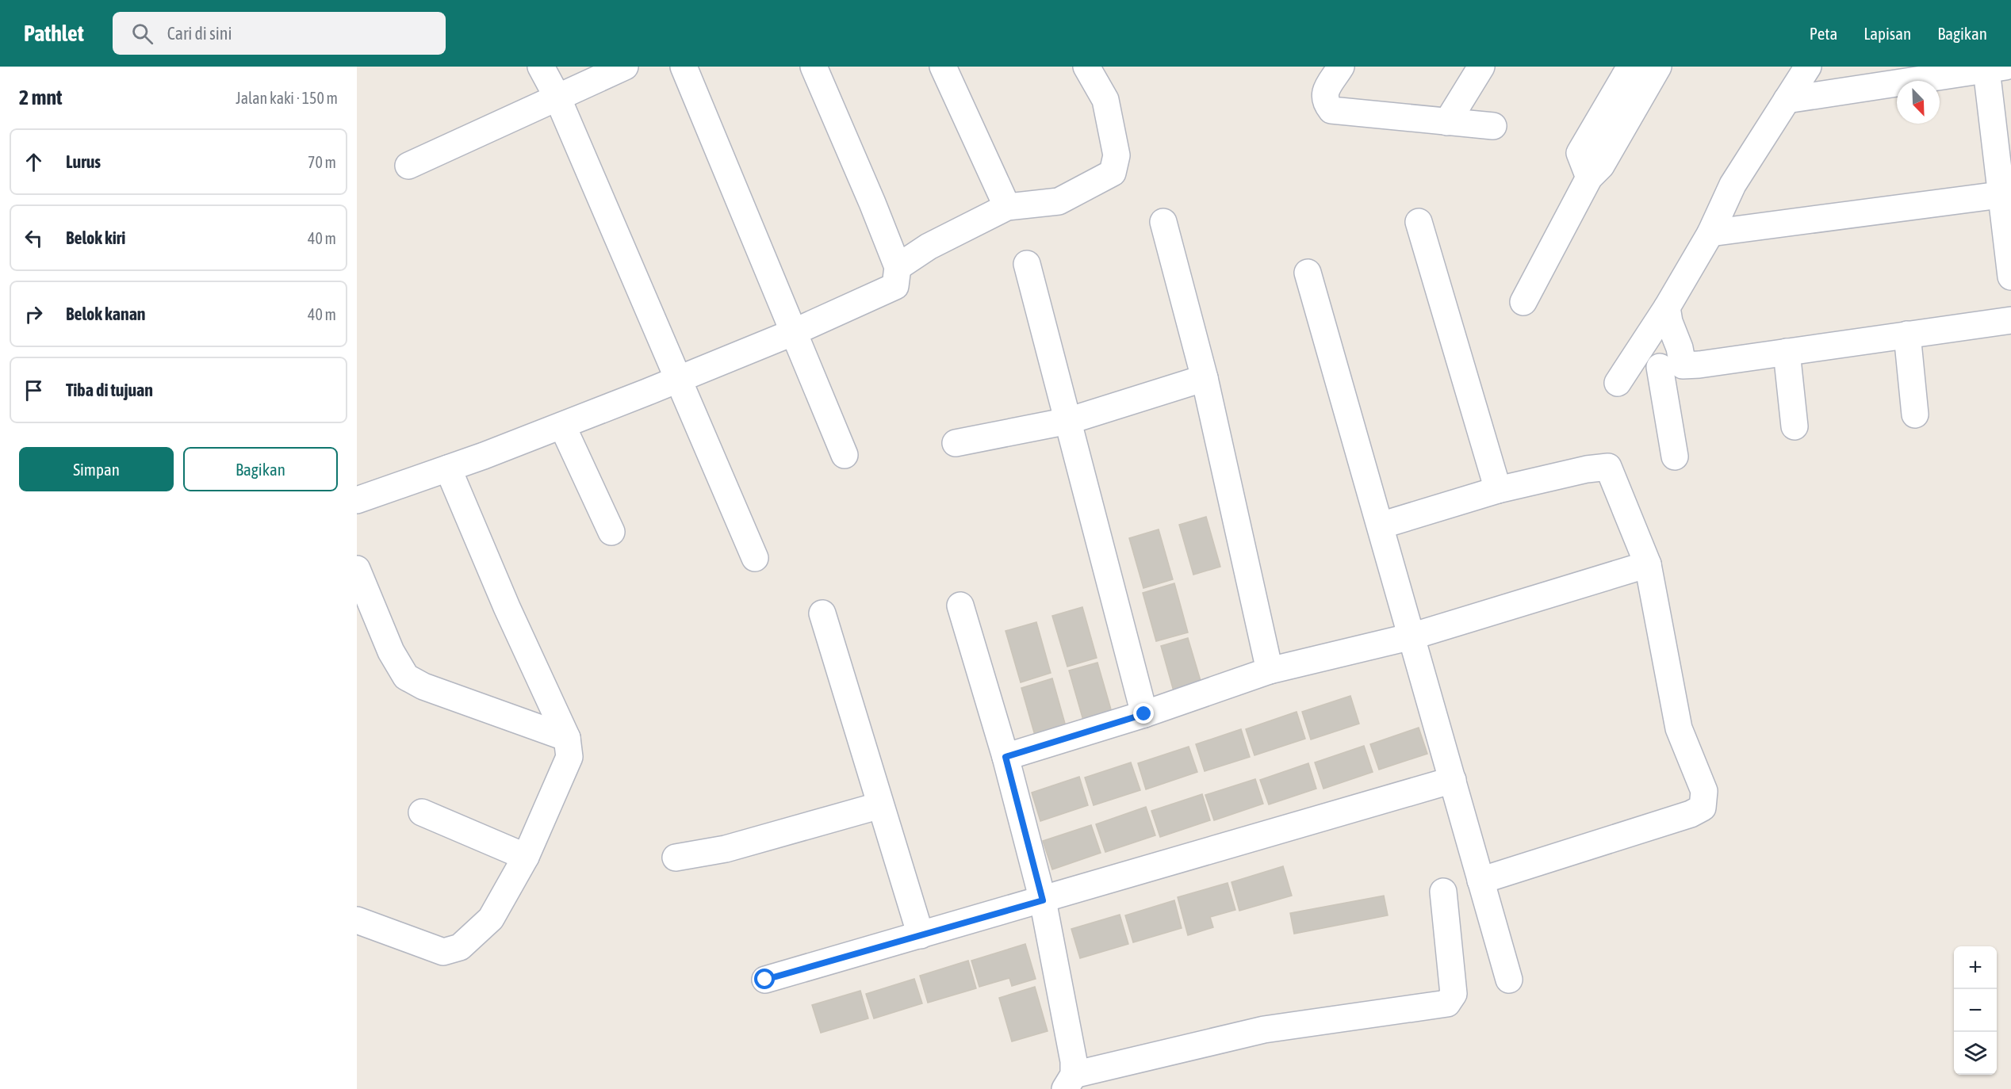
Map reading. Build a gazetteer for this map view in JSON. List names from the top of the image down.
{
  "north": "bottom right",
  "page": {
    "header": "Pathlet",
    "search": "Cari di sini",
    "nav": ["Peta", "Lapisan", "Bagikan"],
    "heading": ["2 mnt", "Jalan kaki · 150 m"],
    "list": [
      ["Lurus", "70 m"],
      ["Belok kiri", "40 m"],
      ["Belok kanan", "40 m"],
      "Tiba di tujuan"
    ],
    "buttons": ["Simpan", "Bagikan"],
    "map_buttons": ["+", "−"]
  }
}
